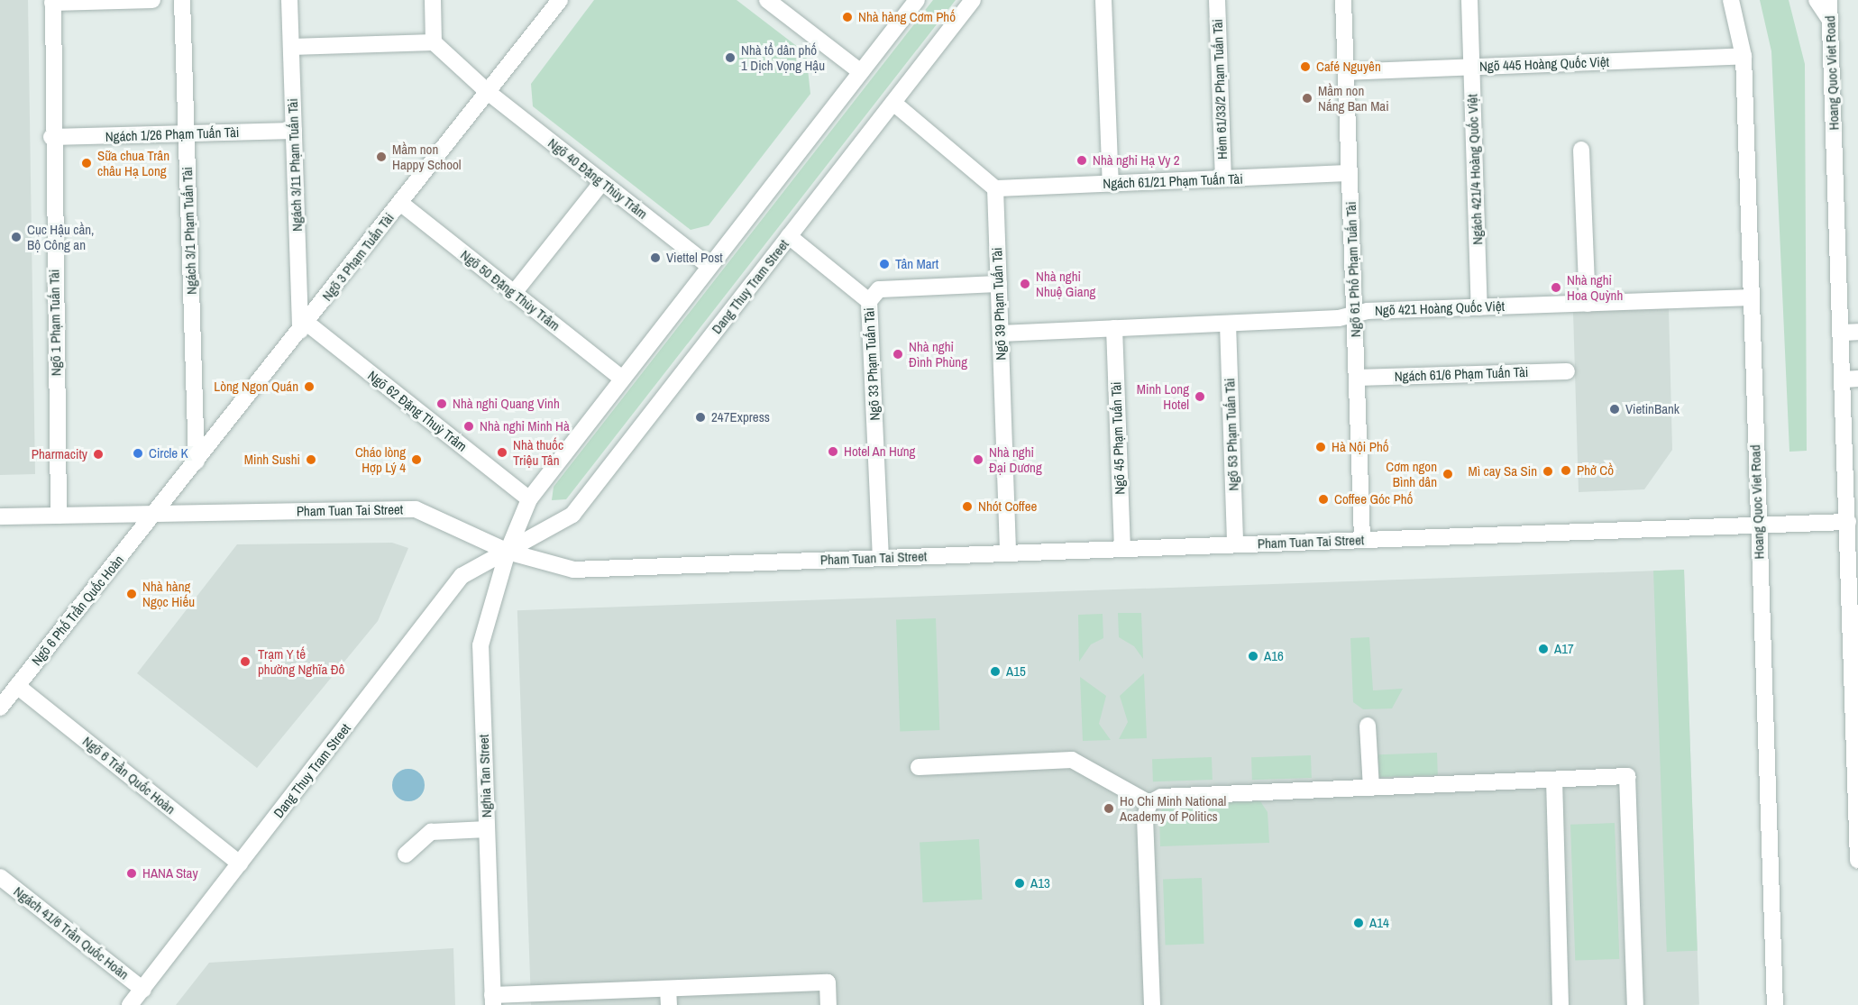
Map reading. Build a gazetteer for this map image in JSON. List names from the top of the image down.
{
  "streets": {
    "street": [
      "Ngõ 445 Hoàng Quốc Việt",
      "Hoang Quoc Viet Road",
      "Hẻm 61/33/2 Phạm Tuấn Tài",
      "Ngách 1/26 Phạm Tuấn Tài",
      "Ngách 3/11 Phạm Tuấn Tài",
      "Ngách 421/4 Hoàng Quốc Việt",
      "Ngõ 40 Đặng Thùy Trâm",
      "Ngách 61/21 Phạm Tuấn Tài",
      "Ngách 3/1 Phạm Tuấn Tài",
      "Ngõ 3 Phạm Tuấn Tài",
      "Ngõ 61 Phố Phạm Tuấn Tài",
      "Dang Thuy Tram Street",
      "Ngõ 50 Đặng Thùy Trâm",
      "Ngõ 39 Phạm Tuấn Tài",
      "Ngõ 421 Hoàng Quốc Việt",
      "Ngõ 1 Phạm Tuấn Tài",
      "Ngõ 33 Phạm Tuấn Tài",
      "Ngách 61/6 Phạm Tuấn Tài",
      "Ngõ 62 Đặng Thuỳ Trâm",
      "Ngõ 53 Phạm Tuấn Tài",
      "Ngõ 45 Phạm Tuấn Tài",
      "Pham Tuan Tai Street",
      "Ngõ 6 Phố Trần Quốc Hoàn",
      "Ngõ 6 Trần Quốc Hoàn",
      "Nghia Tan Street",
      "Ngách 41/6 Trần Quốc Hoàn"
    ]
  },
  "crossings": [
    ["Ngõ 445 Hoàng Quốc Việt", "Hoang Quoc Viet Road"],
    ["Ngõ 445 Hoàng Quốc Việt", "Ngách 421/4 Hoàng Quốc Việt"],
    ["Ngõ 445 Hoàng Quốc Việt", "Ngõ 61 Phố Phạm Tuấn Tài"],
    ["Hoang Quoc Viet Road", "Ngõ 421 Hoàng Quốc Việt"],
    ["Hoang Quoc Viet Road", "Pham Tuan Tai Street"],
    ["Hẻm 61/33/2 Phạm Tuấn Tài", "Ngách 61/21 Phạm Tuấn Tài"],
    ["Ngách 1/26 Phạm Tuấn Tài", "Ngách 3/11 Phạm Tuấn Tài"],
    ["Ngách 1/26 Phạm Tuấn Tài", "Ngách 3/1 Phạm Tuấn Tài"],
    ["Ngách 1/26 Phạm Tuấn Tài", "Ngõ 1 Phạm Tuấn Tài"],
    ["Ngách 3/11 Phạm Tuấn Tài", "Ngõ 3 Phạm Tuấn Tài"],
    ["Ngách 3/11 Phạm Tuấn Tài", "Ngõ 62 Đặng Thuỳ Trâm"],
    ["Ngách 421/4 Hoàng Quốc Việt", "Ngõ 421 Hoàng Quốc Việt"],
    ["Ngõ 40 Đặng Thùy Trâm", "Ngõ 3 Phạm Tuấn Tài"],
    ["Ngách 61/21 Phạm Tuấn Tài", "Ngõ 61 Phố Phạm Tuấn Tài"],
    ["Ngách 61/21 Phạm Tuấn Tài", "Ngõ 39 Phạm Tuấn Tài"],
    ["Ngách 3/1 Phạm Tuấn Tài", "Ngõ 3 Phạm Tuấn Tài"],
    ["Ngõ 3 Phạm Tuấn Tài", "Ngõ 50 Đặng Thùy Trâm"],
    ["Ngõ 3 Phạm Tuấn Tài", "Ngõ 62 Đặng Thuỳ Trâm"],
    ["Ngõ 3 Phạm Tuấn Tài", "Pham Tuan Tai Street"],
    ["Ngõ 3 Phạm Tuấn Tài", "Ngõ 6 Phố Trần Quốc Hoàn"],
    ["Ngõ 61 Phố Phạm Tuấn Tài", "Ngõ 421 Hoàng Quốc Việt"],
    ["Ngõ 61 Phố Phạm Tuấn Tài", "Ngách 61/6 Phạm Tuấn Tài"],
    ["Ngõ 61 Phố Phạm Tuấn Tài", "Pham Tuan Tai Street"],
    ["Dang Thuy Tram Street", "Ngõ 33 Phạm Tuấn Tài"],
    ["Dang Thuy Tram Street", "Pham Tuan Tai Street"],
    ["Dang Thuy Tram Street", "Ngõ 6 Trần Quốc Hoàn"],
    ["Dang Thuy Tram Street", "Nghia Tan Street"],
    ["Dang Thuy Tram Street", "Ngách 41/6 Trần Quốc Hoàn"],
    ["Ngõ 39 Phạm Tuấn Tài", "Ngõ 421 Hoàng Quốc Việt"],
    ["Ngõ 39 Phạm Tuấn Tài", "Ngõ 33 Phạm Tuấn Tài"],
    ["Ngõ 39 Phạm Tuấn Tài", "Pham Tuan Tai Street"],
    ["Ngõ 421 Hoàng Quốc Việt", "Ngõ 53 Phạm Tuấn Tài"],
    ["Ngõ 421 Hoàng Quốc Việt", "Ngõ 45 Phạm Tuấn Tài"],
    ["Ngõ 1 Phạm Tuấn Tài", "Pham Tuan Tai Street"],
    ["Ngõ 33 Phạm Tuấn Tài", "Pham Tuan Tai Street"],
    ["Ngõ 53 Phạm Tuấn Tài", "Pham Tuan Tai Street"],
    ["Ngõ 45 Phạm Tuấn Tài", "Pham Tuan Tai Street"],
    ["Pham Tuan Tai Street", "Ngõ 6 Phố Trần Quốc Hoàn"],
    ["Pham Tuan Tai Street", "Nghia Tan Street"],
    ["Ngõ 6 Phố Trần Quốc Hoàn", "Ngõ 6 Trần Quốc Hoàn"]
  ],
  "places": [
    "Nhà hàng Cơm Phố",
    "Nhà tổ dân phố 1 Dịch Vọng Hậu",
    "Café Nguyên",
    "Mầm non Nắng Ban Mai",
    "Mầm non Happy School",
    "Nhà nghỉ Hạ Vy 2",
    "Sữa chua Trân châu Hạ Long",
    "Cục Hậu cần, Bộ Công an",
    "Viettel Post",
    "Tân Mart",
    "Nhà nghỉ Nhuệ Giang",
    "Nhà nghỉ Hoa Quỳnh",
    "Nhà nghỉ Đình Phùng",
    "Lòng Ngon Quán",
    "Minh Long Hotel",
    "Nhà nghỉ Quang Vinh",
    "VietinBank",
    "247Express",
    "Nhà nghỉ Minh Hà",
    "Hà Nội Phố",
    "Hotel An Hưng",
    "Nhà thuốc Triệu Tân",
    "Circle K",
    "Pharmacity",
    "Minh Sushi",
    "Cháo lòng Hợp Lý 4",
    "Nhà nghỉ Đại Dương",
    "Phở Cồ",
    "Mì cay Sa Sin",
    "Cơm ngon Bình dân",
    "Coffee Góc Phố",
    "Nhót Coffee",
    "Nhà hàng Ngọc Hiếu",
    "A17",
    "A16",
    "Trạm Y tế phường Nghĩa Đô",
    "A15",
    "Ho Chi Minh National Academy of Politics",
    "HANA Stay",
    "A13",
    "A14"
  ]
}
